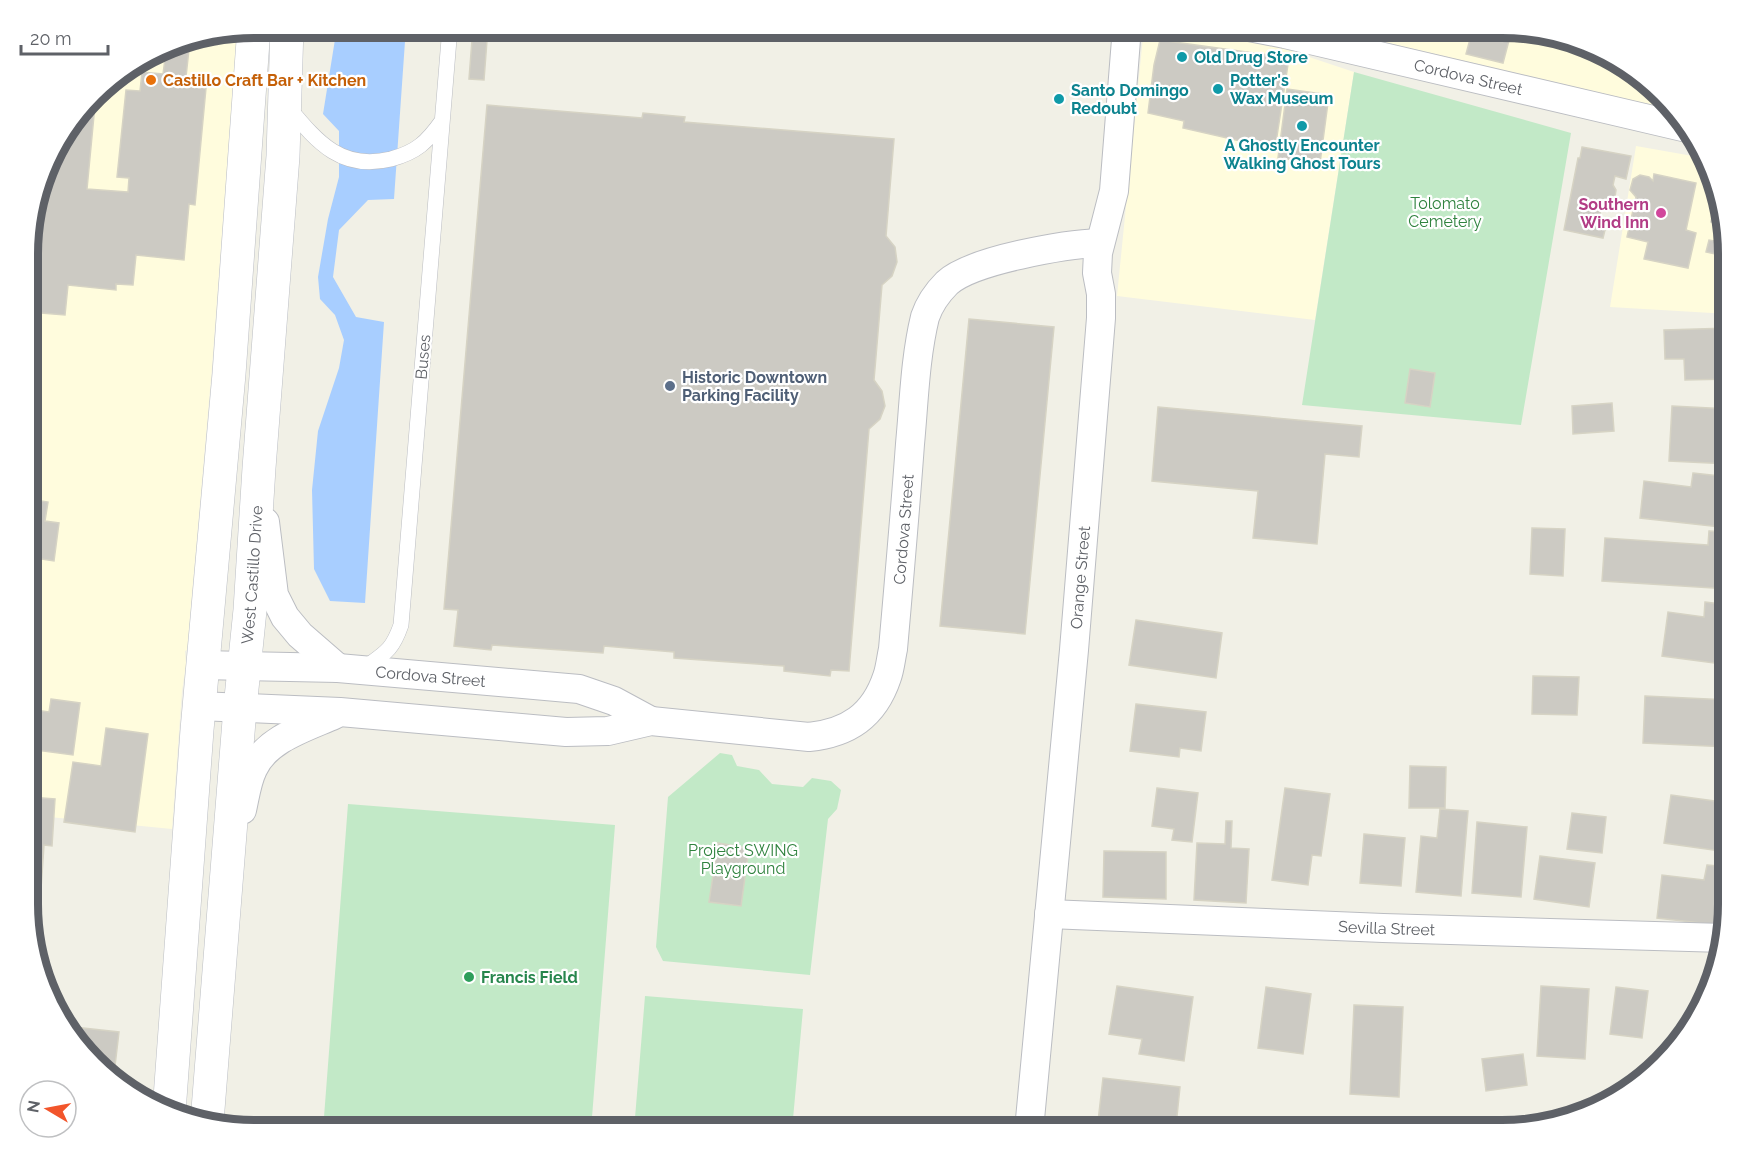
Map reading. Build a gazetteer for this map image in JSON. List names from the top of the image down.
{
  "streets": {
    "main road": ["West Castillo Drive"],
    "street": ["Cordova Street", "Orange Street", "Sevilla Street"],
    "lane": ["Buses"]
  },
  "crossings": [
    ["Cordova Street", "Buses"],
    ["Cordova Street", "West Castillo Drive"],
    ["Cordova Street", "Orange Street"],
    ["Orange Street", "Sevilla Street"]
  ],
  "parks": ["Tolomato Cemetery", "Project SWING Playground"],
  "places": [
    "Old Drug Store",
    "Castillo Craft Bar + Kitchen",
    "Potter's Wax Museum",
    "Santo Domingo Redoubt",
    "A Ghostly Encounter Walking Ghost Tours",
    "Southern Wind Inn",
    "Historic Downtown Parking Facility",
    "Francis Field"
  ],
  "scale_bar": "20 m",
  "north": "left"
}
